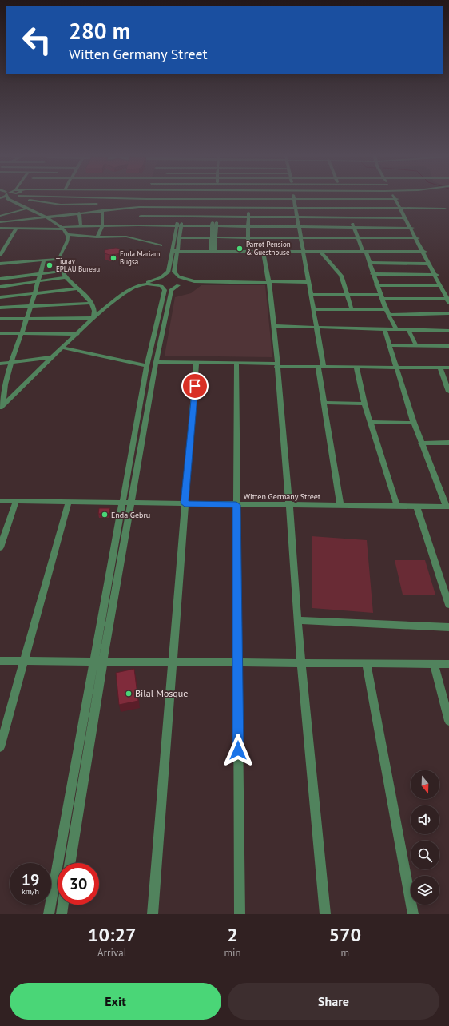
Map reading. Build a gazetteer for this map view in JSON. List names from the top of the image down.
{
  "streets": {
    "street": ["Witten Germany Street"]
  },
  "places": [
    "Parrot Pension & Guesthouse",
    "Enda Mariam Bugsa",
    "Tigray EPLAU Bureau",
    "Enda Gebru",
    "Bilal Mosque"
  ],
  "north": "bottom",
  "page": {
    "turn": ["280 m", "Witten Germany Street"],
    "speed": "19 km/h",
    "limit": "30",
    "eta": [
      "10:27",
      "Arrival",
      "2",
      "min",
      "570",
      "m"
    ],
    "buttons": ["Exit", "Share"]
  }
}
